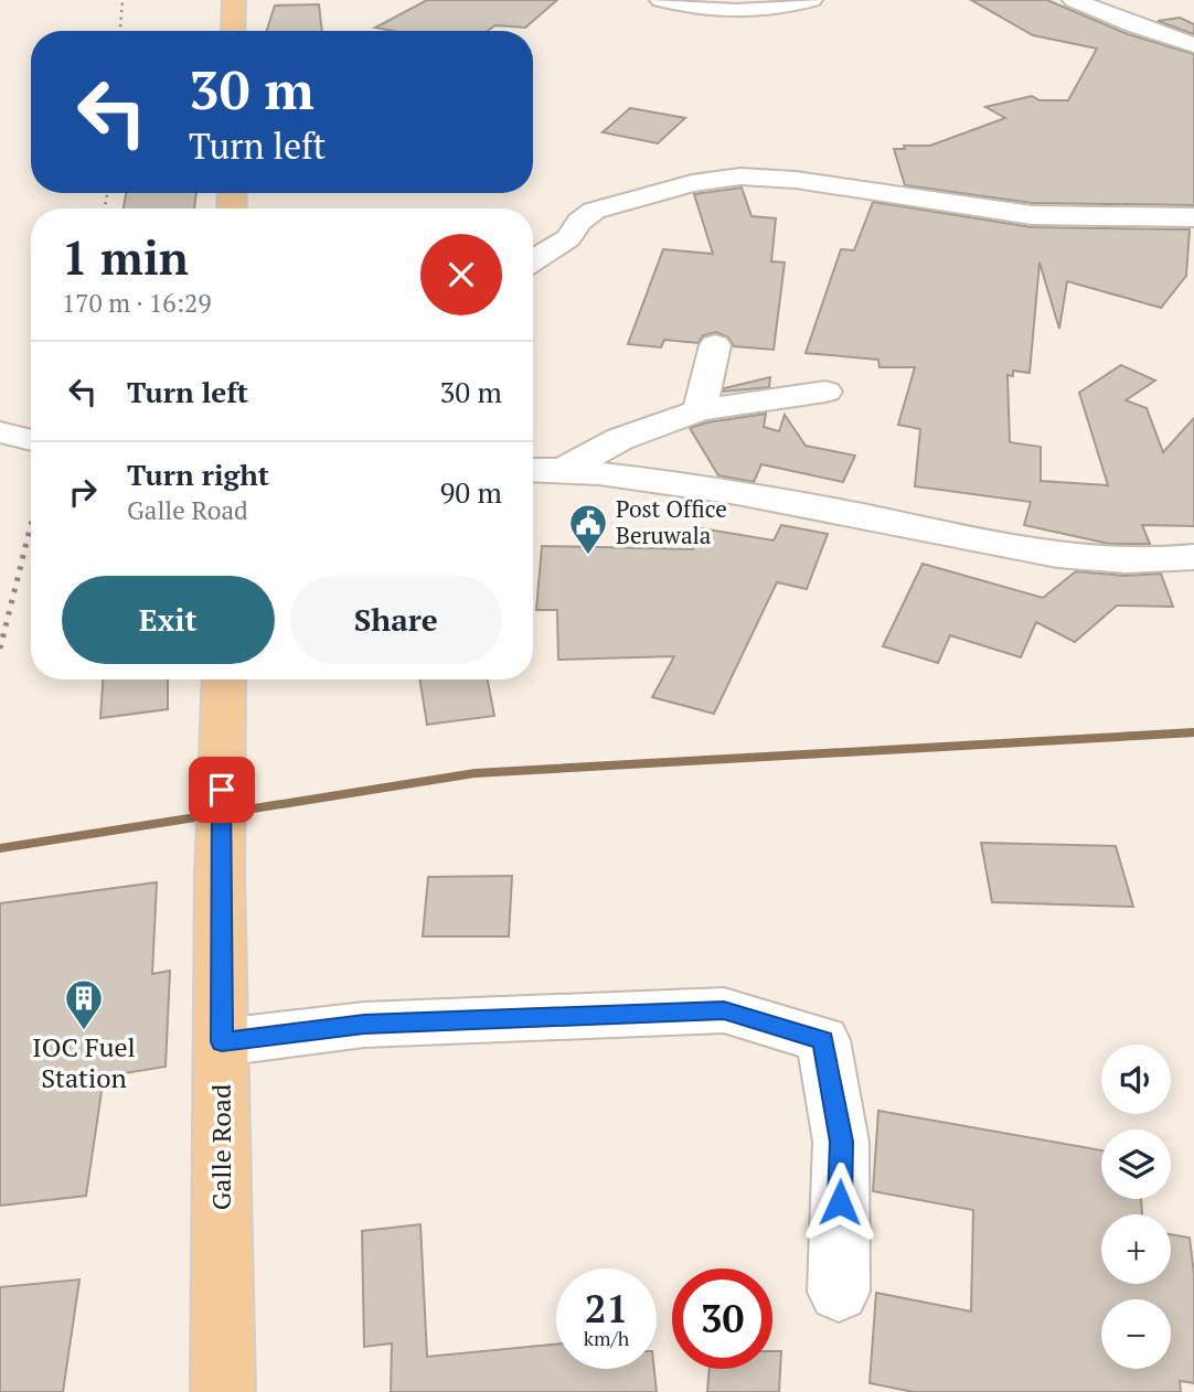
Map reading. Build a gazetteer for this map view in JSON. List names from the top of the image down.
{
  "streets": {
    "highway": ["Galle Road"]
  },
  "places": {
    "public building": ["Post Office Beruwala"],
    "building": ["IOC Fuel Station"]
  },
  "page": {
    "turn": ["30 m", "Turn left"],
    "heading": ["1 min", "170 m · 16:29"],
    "list": [
      {
        "name": "Turn left",
        "value": "30 m"
      },
      {
        "name": "Turn right",
        "note": "Galle Road",
        "value": "90 m"
      }
    ],
    "buttons": ["Exit", "Share"],
    "map_buttons": ["+", "−"],
    "speed": "21 km/h",
    "limit": "30"
  }
}
